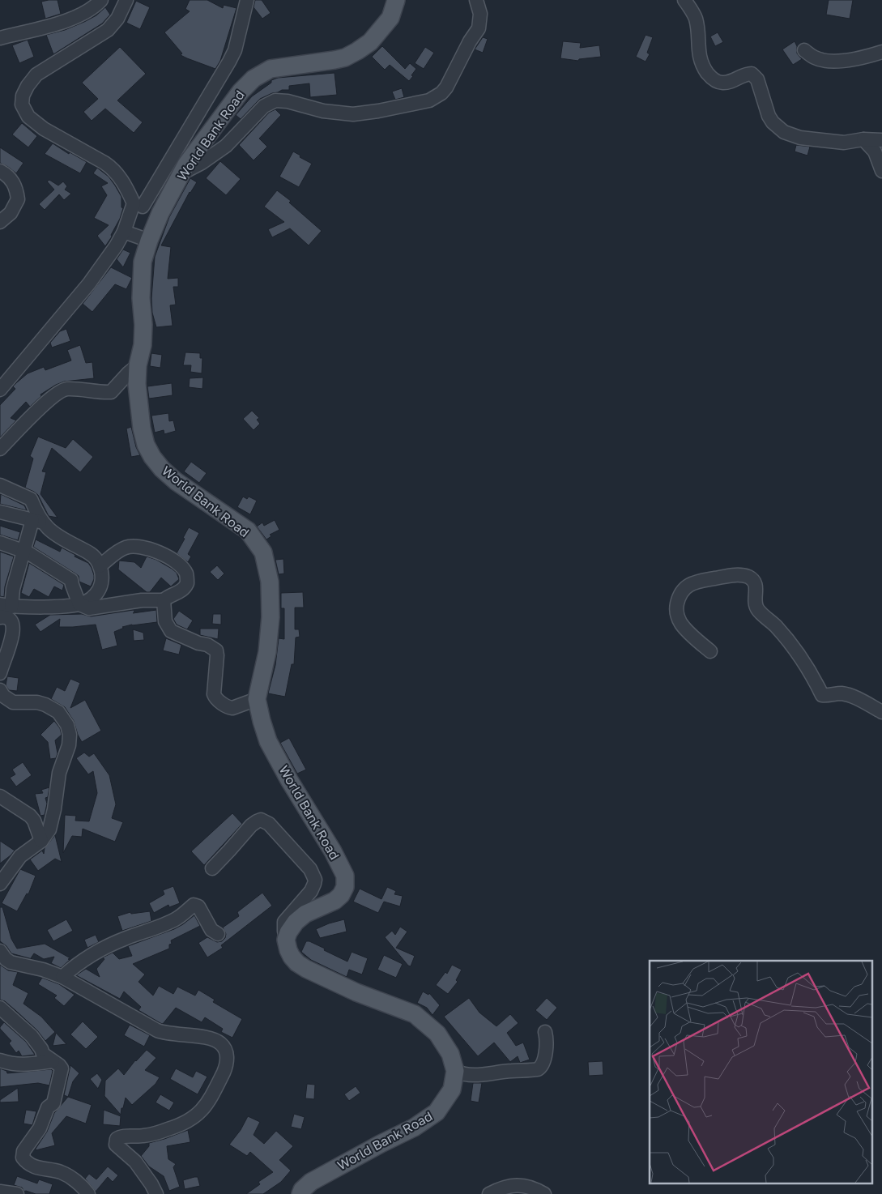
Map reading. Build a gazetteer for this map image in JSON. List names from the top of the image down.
{
  "streets": {
    "main road": ["World Bank Road"]
  }
}
